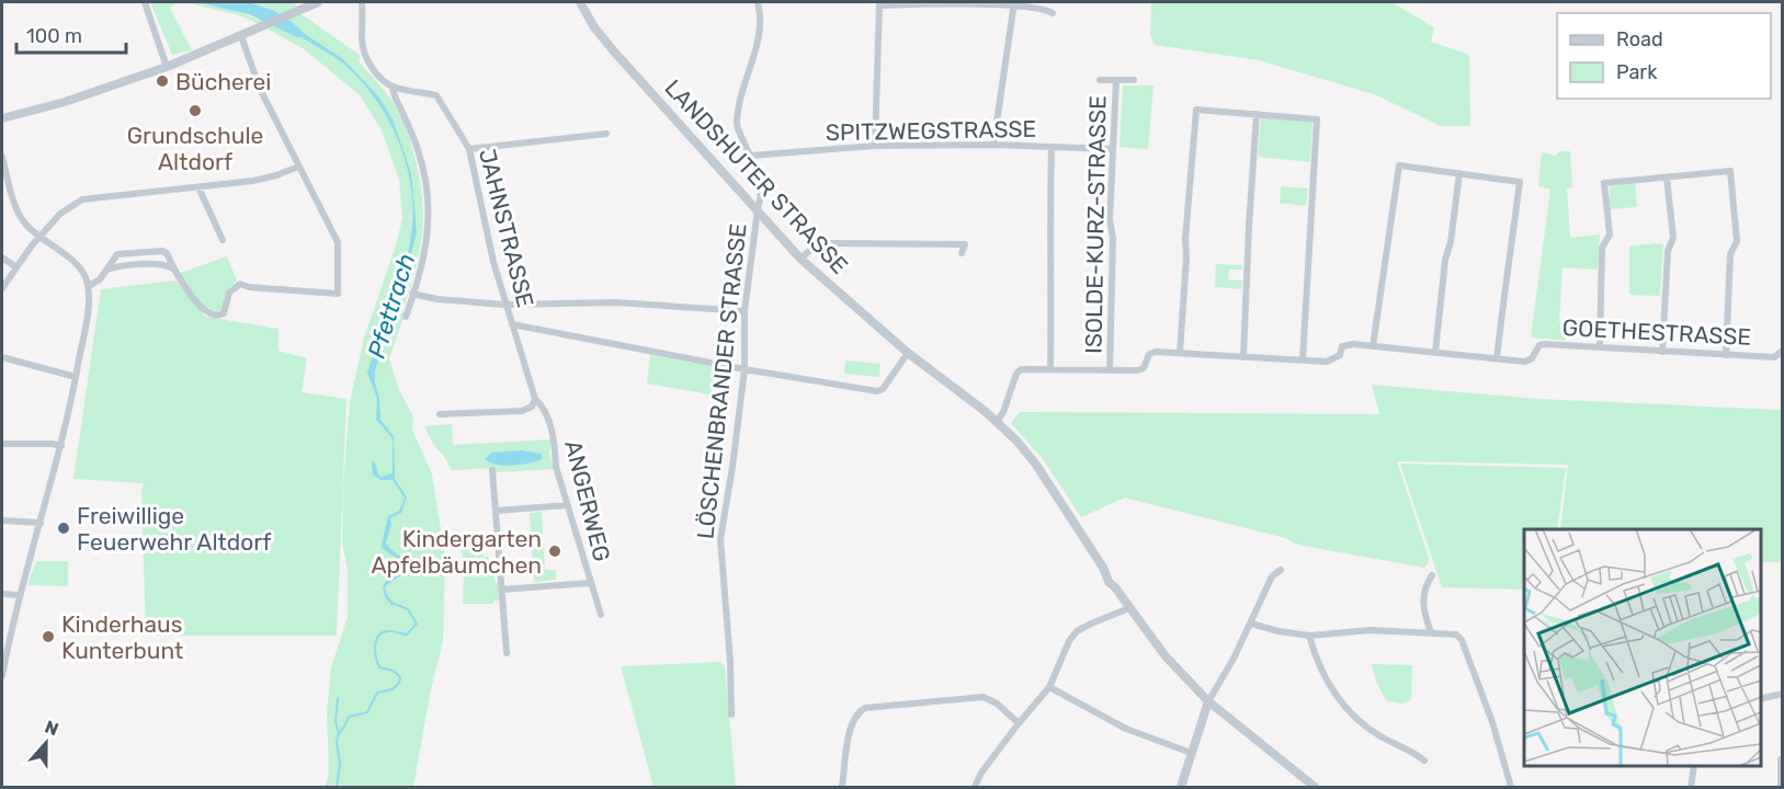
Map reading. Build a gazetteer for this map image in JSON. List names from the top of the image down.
{
  "streets": {
    "street": [
      "SPITZWEGSTRASSE",
      "LANDSHUTER STRASSE",
      "ISOLDE-KURZ-STRASSE",
      "JAHNSTRASSE",
      "GOETHESTRASSE",
      "LÖSCHENBRANDER STRASSE",
      "ANGERWEG"
    ]
  },
  "crossings": [
    ["SPITZWEGSTRASSE", "ISOLDE-KURZ-STRASSE"],
    ["SPITZWEGSTRASSE", "LÖSCHENBRANDER STRASSE"],
    ["LANDSHUTER STRASSE", "GOETHESTRASSE"],
    ["LANDSHUTER STRASSE", "LÖSCHENBRANDER STRASSE"],
    ["ISOLDE-KURZ-STRASSE", "GOETHESTRASSE"],
    ["JAHNSTRASSE", "ANGERWEG"]
  ],
  "water": ["Pfettrach"],
  "places": [
    "Bücherei",
    "Grundschule Altdorf",
    "Freiwillige Feuerwehr Altdorf",
    "Kindergarten Apfelbäumchen",
    "Kinderhaus Kunterbunt"
  ],
  "legend": ["Road", "Park"],
  "scale_bar": "100 m",
  "north": "top"
}
